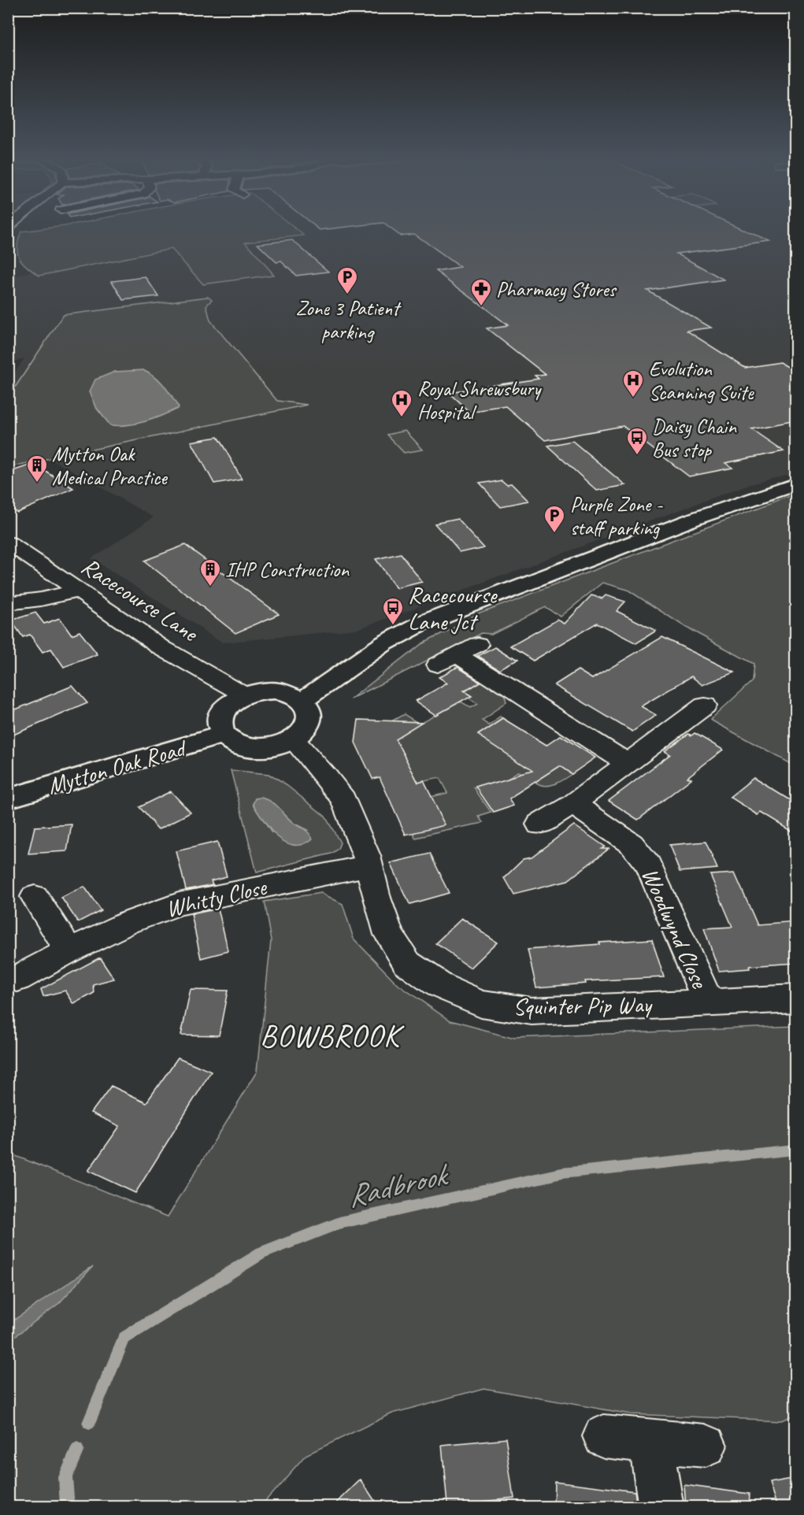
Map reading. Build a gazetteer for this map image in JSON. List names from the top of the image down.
{
  "streets": {
    "main road": ["Mytton Oak Road"],
    "street": [
      "Racecourse Lane",
      "Whitty Close",
      "Woodwynd Close",
      "Squinter Pip Way"
    ]
  },
  "crossings": [
    ["Racecourse Lane", "Mytton Oak Road"],
    ["Racecourse Lane", "Squinter Pip Way"],
    ["Mytton Oak Road", "Squinter Pip Way"],
    ["Whitty Close", "Squinter Pip Way"],
    ["Woodwynd Close", "Squinter Pip Way"]
  ],
  "districts": ["BOWBROOK"],
  "water": ["Radbrook"],
  "places": {
    "parking": ["Zone 3 Patient parking", "Purple Zone - staff parking"],
    "pharmacy": ["Pharmacy Stores"],
    "hospital": ["Evolution Scanning Suite", "Royal Shrewsbury Hospital"],
    "bus stop": ["Daisy Chain Bus stop", "Racecourse Lane Jct"],
    "building": ["Mytton Oak Medical Practice", "IHP Construction"]
  }
}
